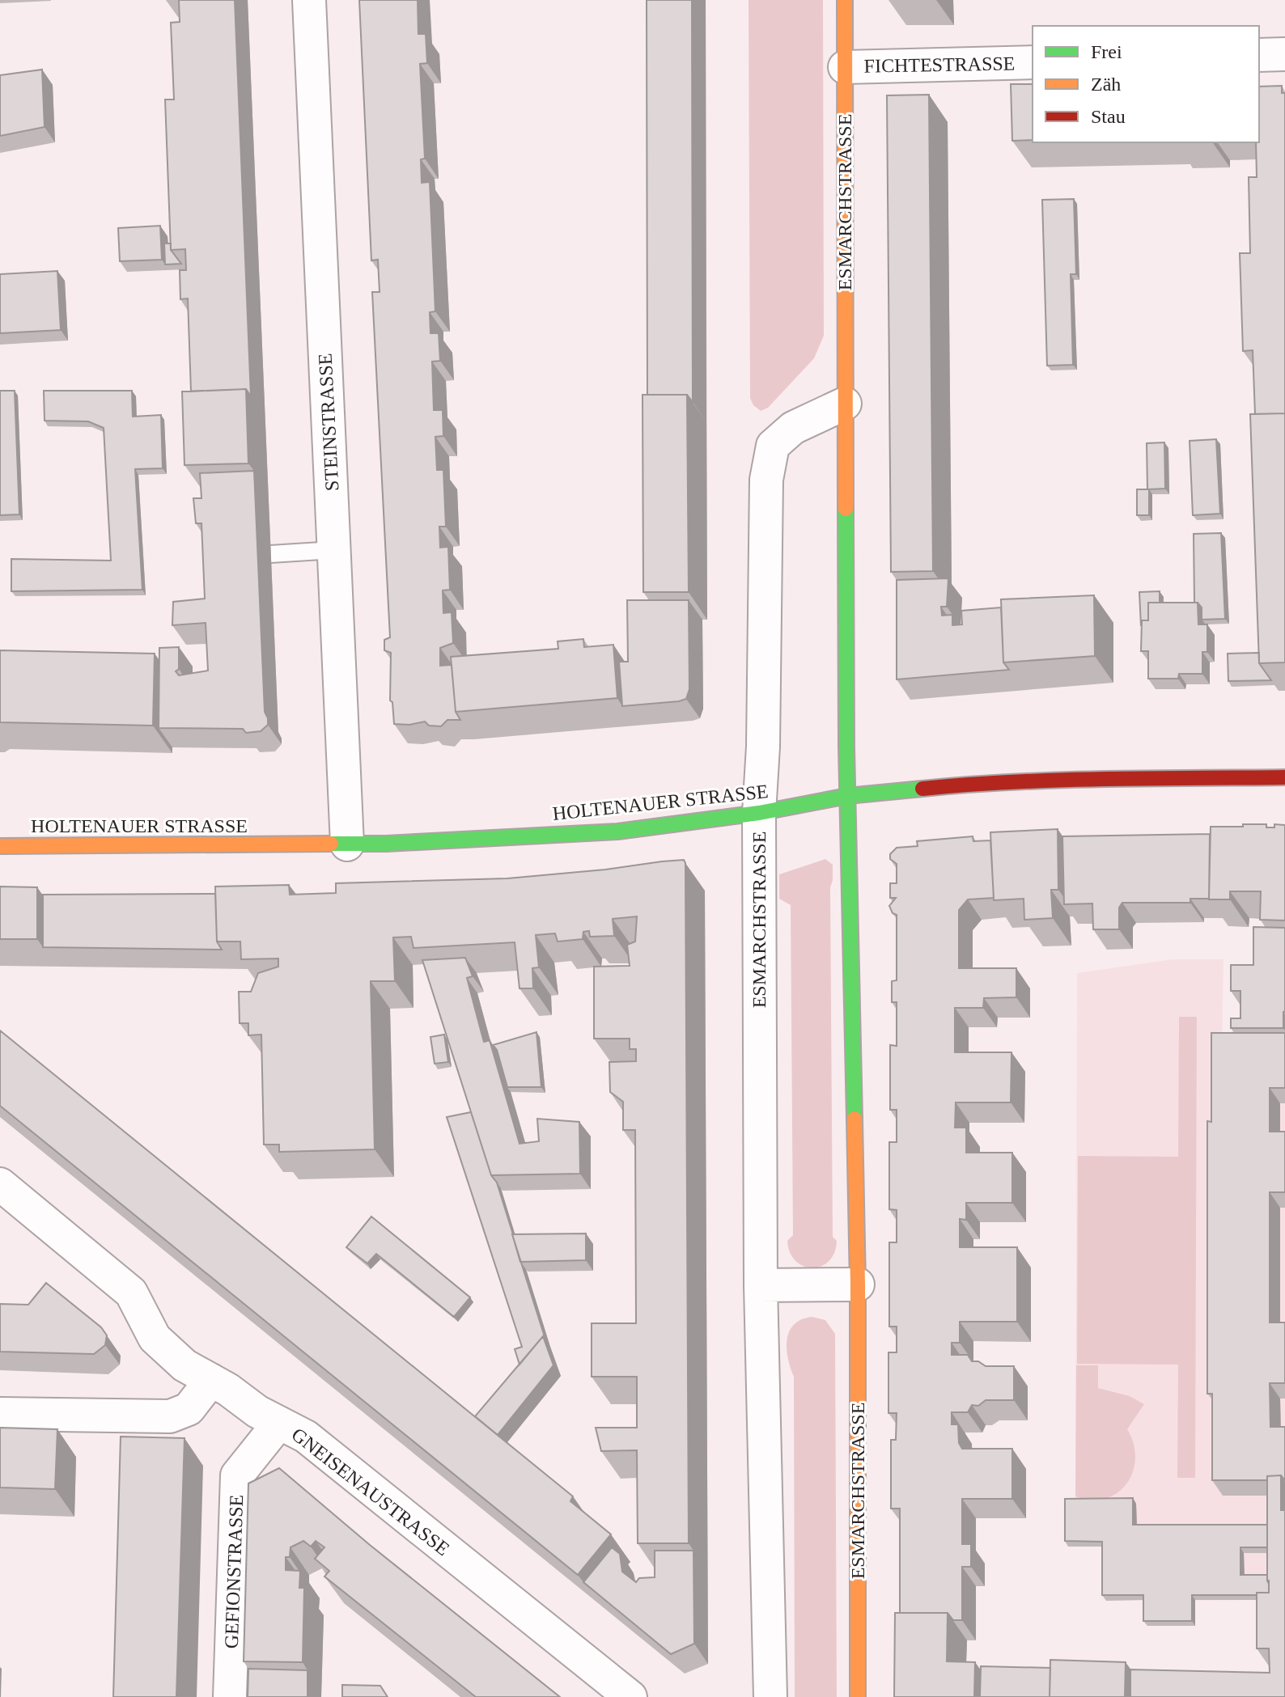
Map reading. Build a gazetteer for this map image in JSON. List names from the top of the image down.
{
  "streets": {
    "street": [
      "FICHTESTRASSE",
      "ESMARCHSTRASSE",
      "STEINSTRASSE",
      "HOLTENAUER STRASSE",
      "GNEISENAUSTRASSE",
      "GEFIONSTRASSE"
    ]
  },
  "crossings": [
    ["FICHTESTRASSE", "ESMARCHSTRASSE"],
    ["ESMARCHSTRASSE", "HOLTENAUER STRASSE"],
    ["STEINSTRASSE", "HOLTENAUER STRASSE"],
    ["GNEISENAUSTRASSE", "GEFIONSTRASSE"]
  ],
  "legend": ["Frei", "Zäh", "Stau"]
}
